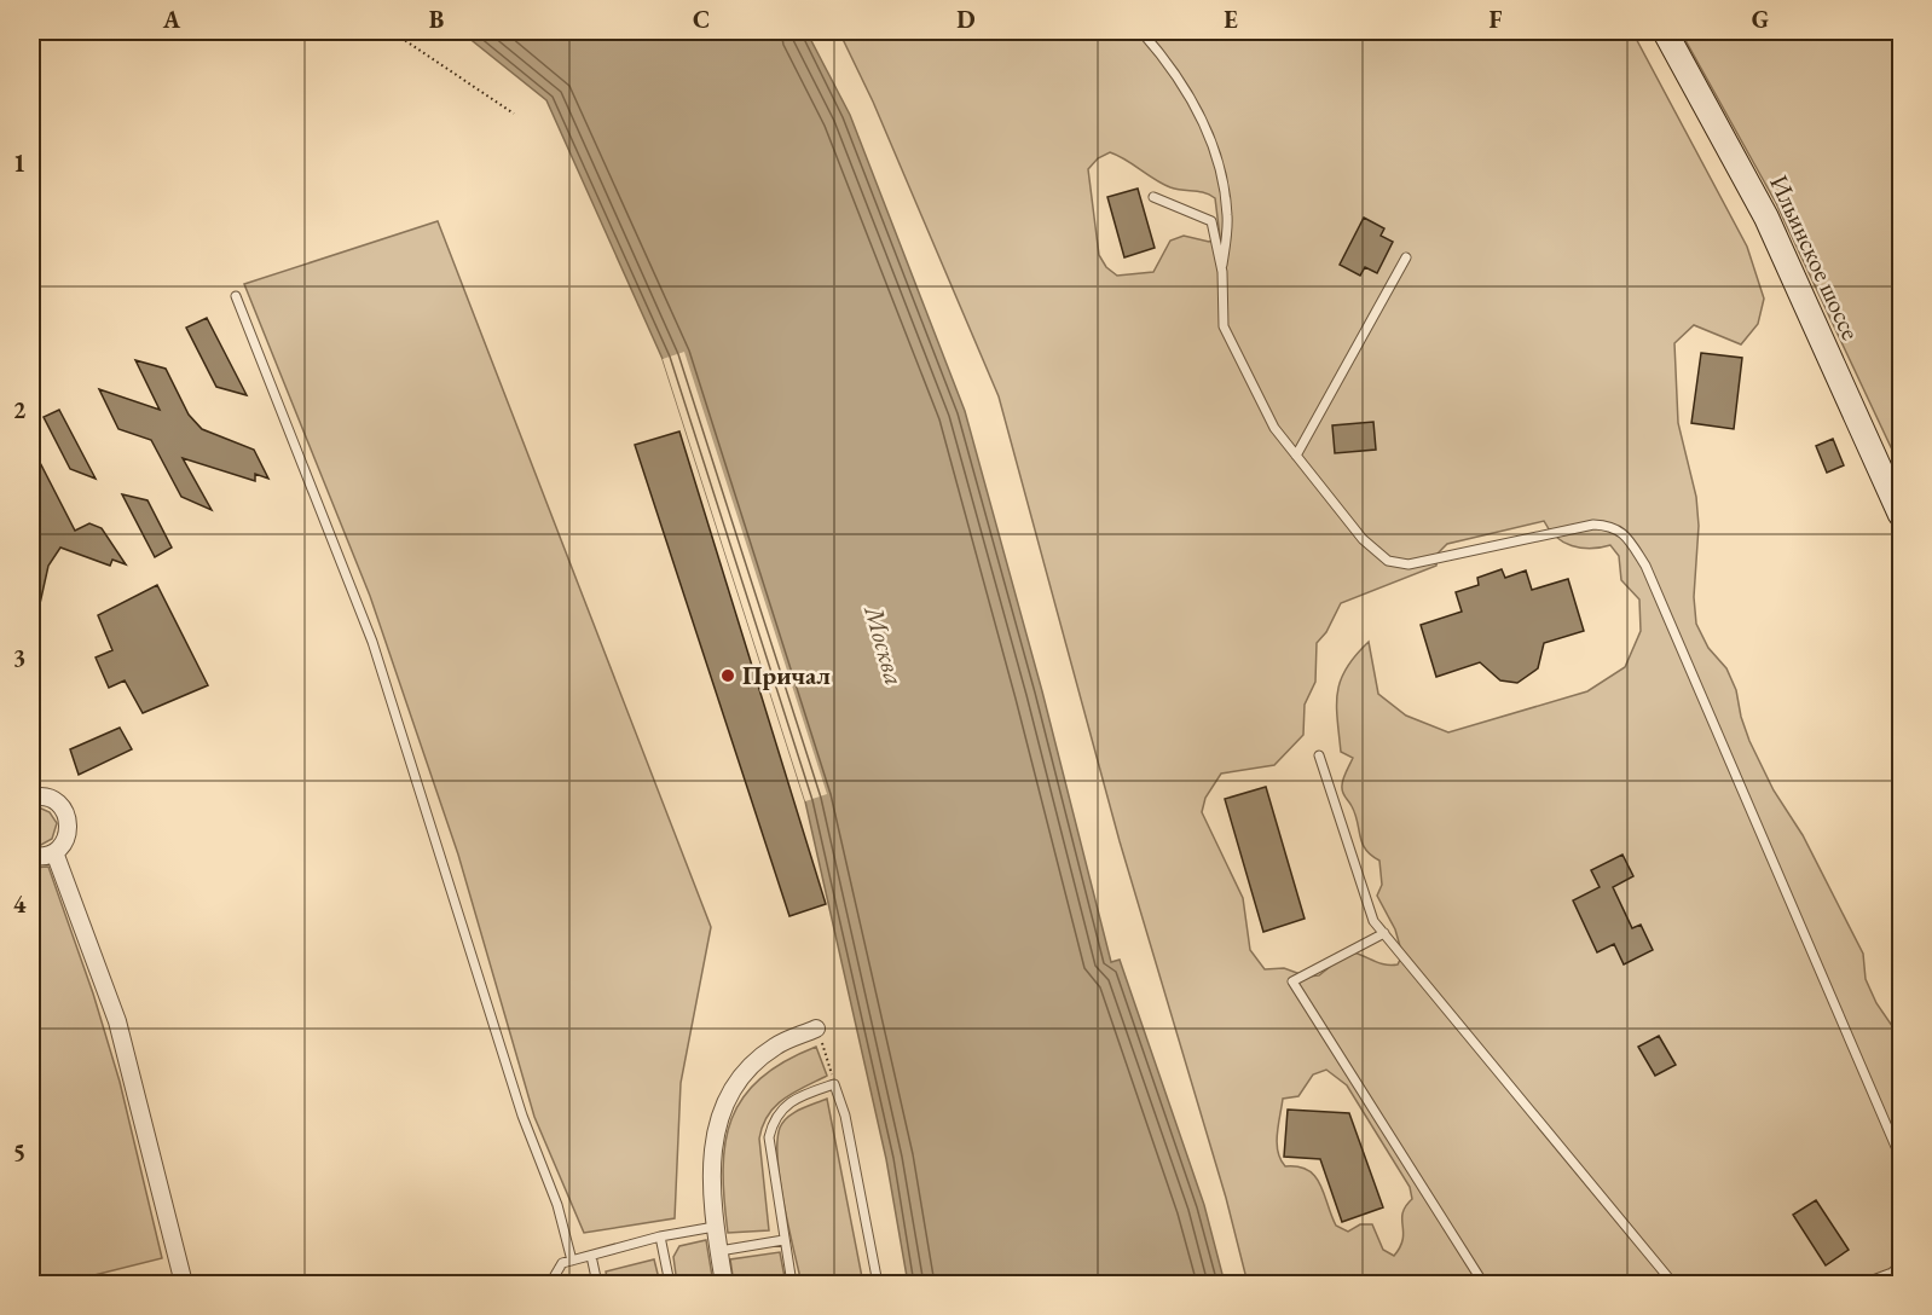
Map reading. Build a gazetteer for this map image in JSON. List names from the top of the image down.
{
  "streets": {
    "main road": ["Ильинское шоссе"]
  },
  "water": ["Москва"],
  "places": ["Причал"],
  "grid": {
    "columns": [
      "A",
      "B",
      "C",
      "D",
      "E",
      "F",
      "G"
    ],
    "rows": [
      "1",
      "2",
      "3",
      "4",
      "5"
    ]
  }
}
